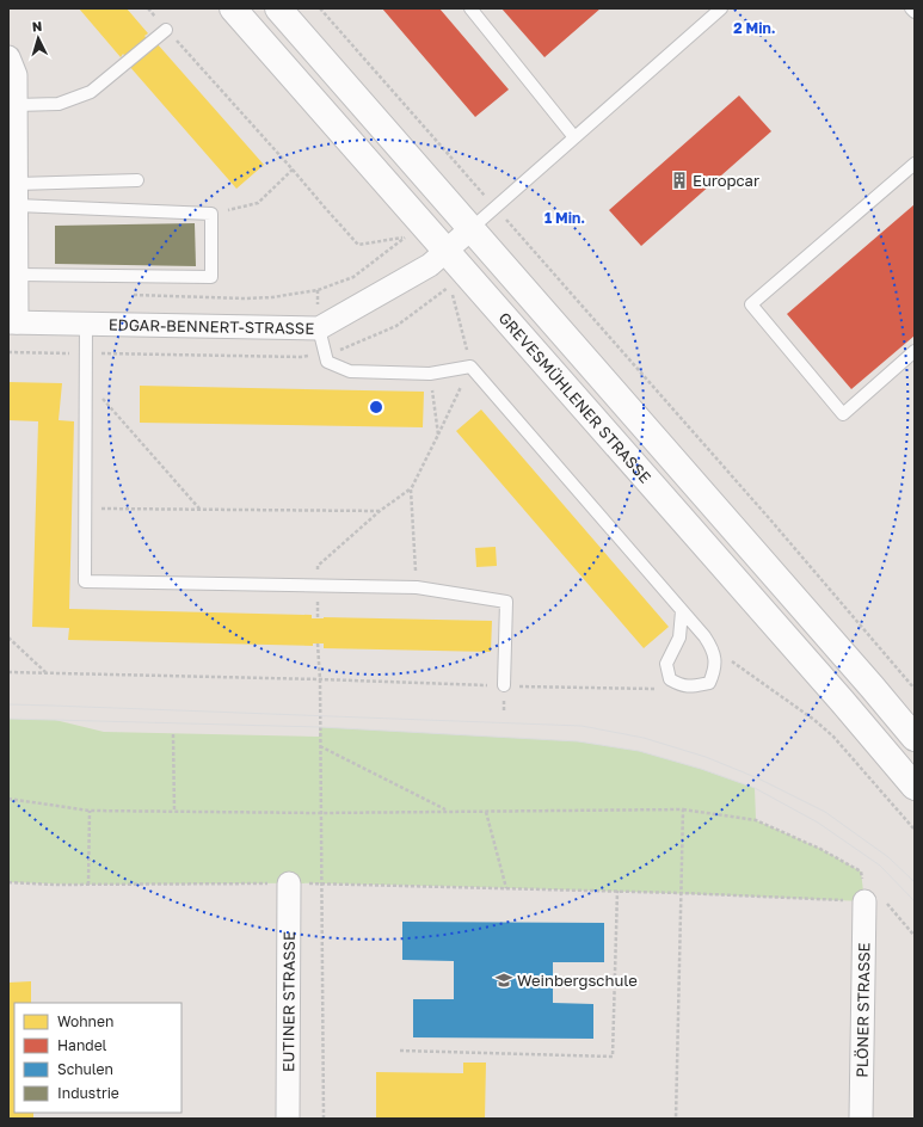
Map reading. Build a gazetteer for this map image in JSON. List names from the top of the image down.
{
  "streets": {
    "street": [
      "EDGAR-BENNERT-STRASSE",
      "GREVESMÜHLENER STRASSE",
      "EUTINER STRASSE",
      "PLÖNER STRASSE"
    ]
  },
  "crossings": [
    ["EDGAR-BENNERT-STRASSE", "GREVESMÜHLENER STRASSE"]
  ],
  "places": {
    "building": ["Europcar"],
    "school or university": ["Weinbergschule"]
  },
  "legend": [
    "Wohnen",
    "Handel",
    "Schulen",
    "Industrie"
  ],
  "north": "top",
  "rings": ["2 Min.", "1 Min."]
}
